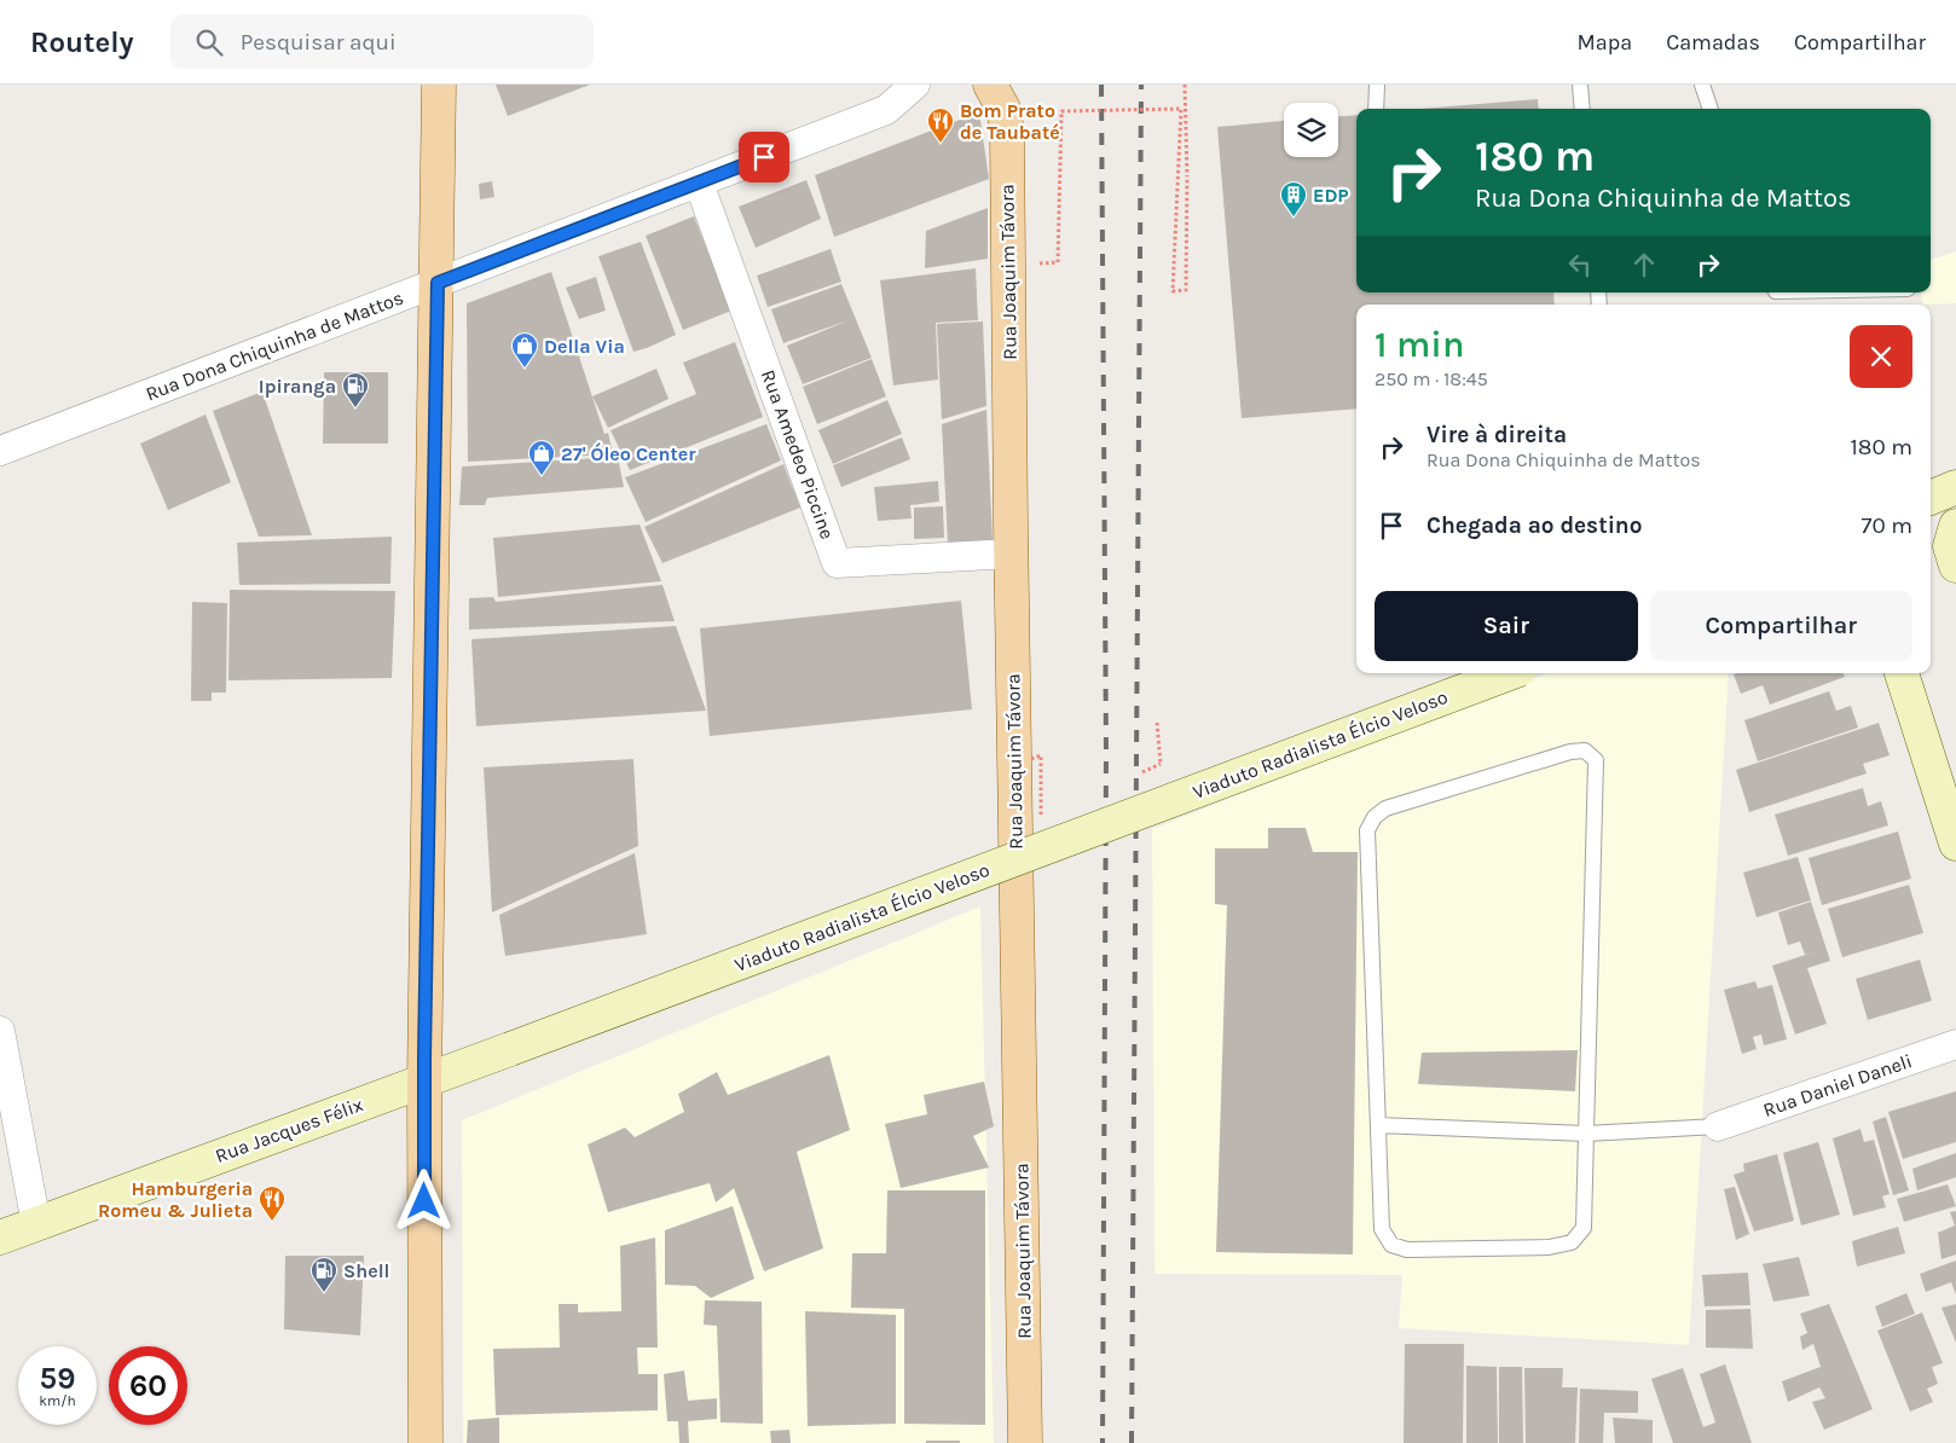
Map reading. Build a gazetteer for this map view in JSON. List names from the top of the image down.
{
  "streets": {
    "main road": ["Rua Joaquim Távora", "Viaduto Radialista Élcio Veloso", "Rua Jacques Félix"],
    "street": ["Rua Dona Chiquinha de Mattos", "Rua Amedeo Piccine", "Rua Daniel Daneli"]
  },
  "crossings": [
    ["Rua Joaquim Távora", "Rua Amedeo Piccine"],
    ["Rua Dona Chiquinha de Mattos", "Rua Amedeo Piccine"],
    ["Viaduto Radialista Élcio Veloso", "Rua Jacques Félix"]
  ],
  "places": {
    "restaurant": ["Bom Prato de Taubaté", "Hamburgeria Romeu & Julieta"],
    "building": ["EDP"],
    "shop": ["Della Via", "27' Óleo Center"],
    "fuel station": ["Ipiranga", "Shell"]
  },
  "page": {
    "header": "Routely",
    "search": "Pesquisar aqui",
    "nav": ["Mapa", "Camadas", "Compartilhar"],
    "turn": ["180 m", "Rua Dona Chiquinha de Mattos"],
    "heading": ["1 min", "250 m · 18:45"],
    "list": [
      {
        "name": "Vire à direita",
        "note": "Rua Dona Chiquinha de Mattos",
        "value": "180 m"
      },
      {
        "name": "Chegada ao destino",
        "value": "70 m"
      }
    ],
    "buttons": ["Sair", "Compartilhar"],
    "speed": "59 km/h",
    "limit": "60"
  }
}
